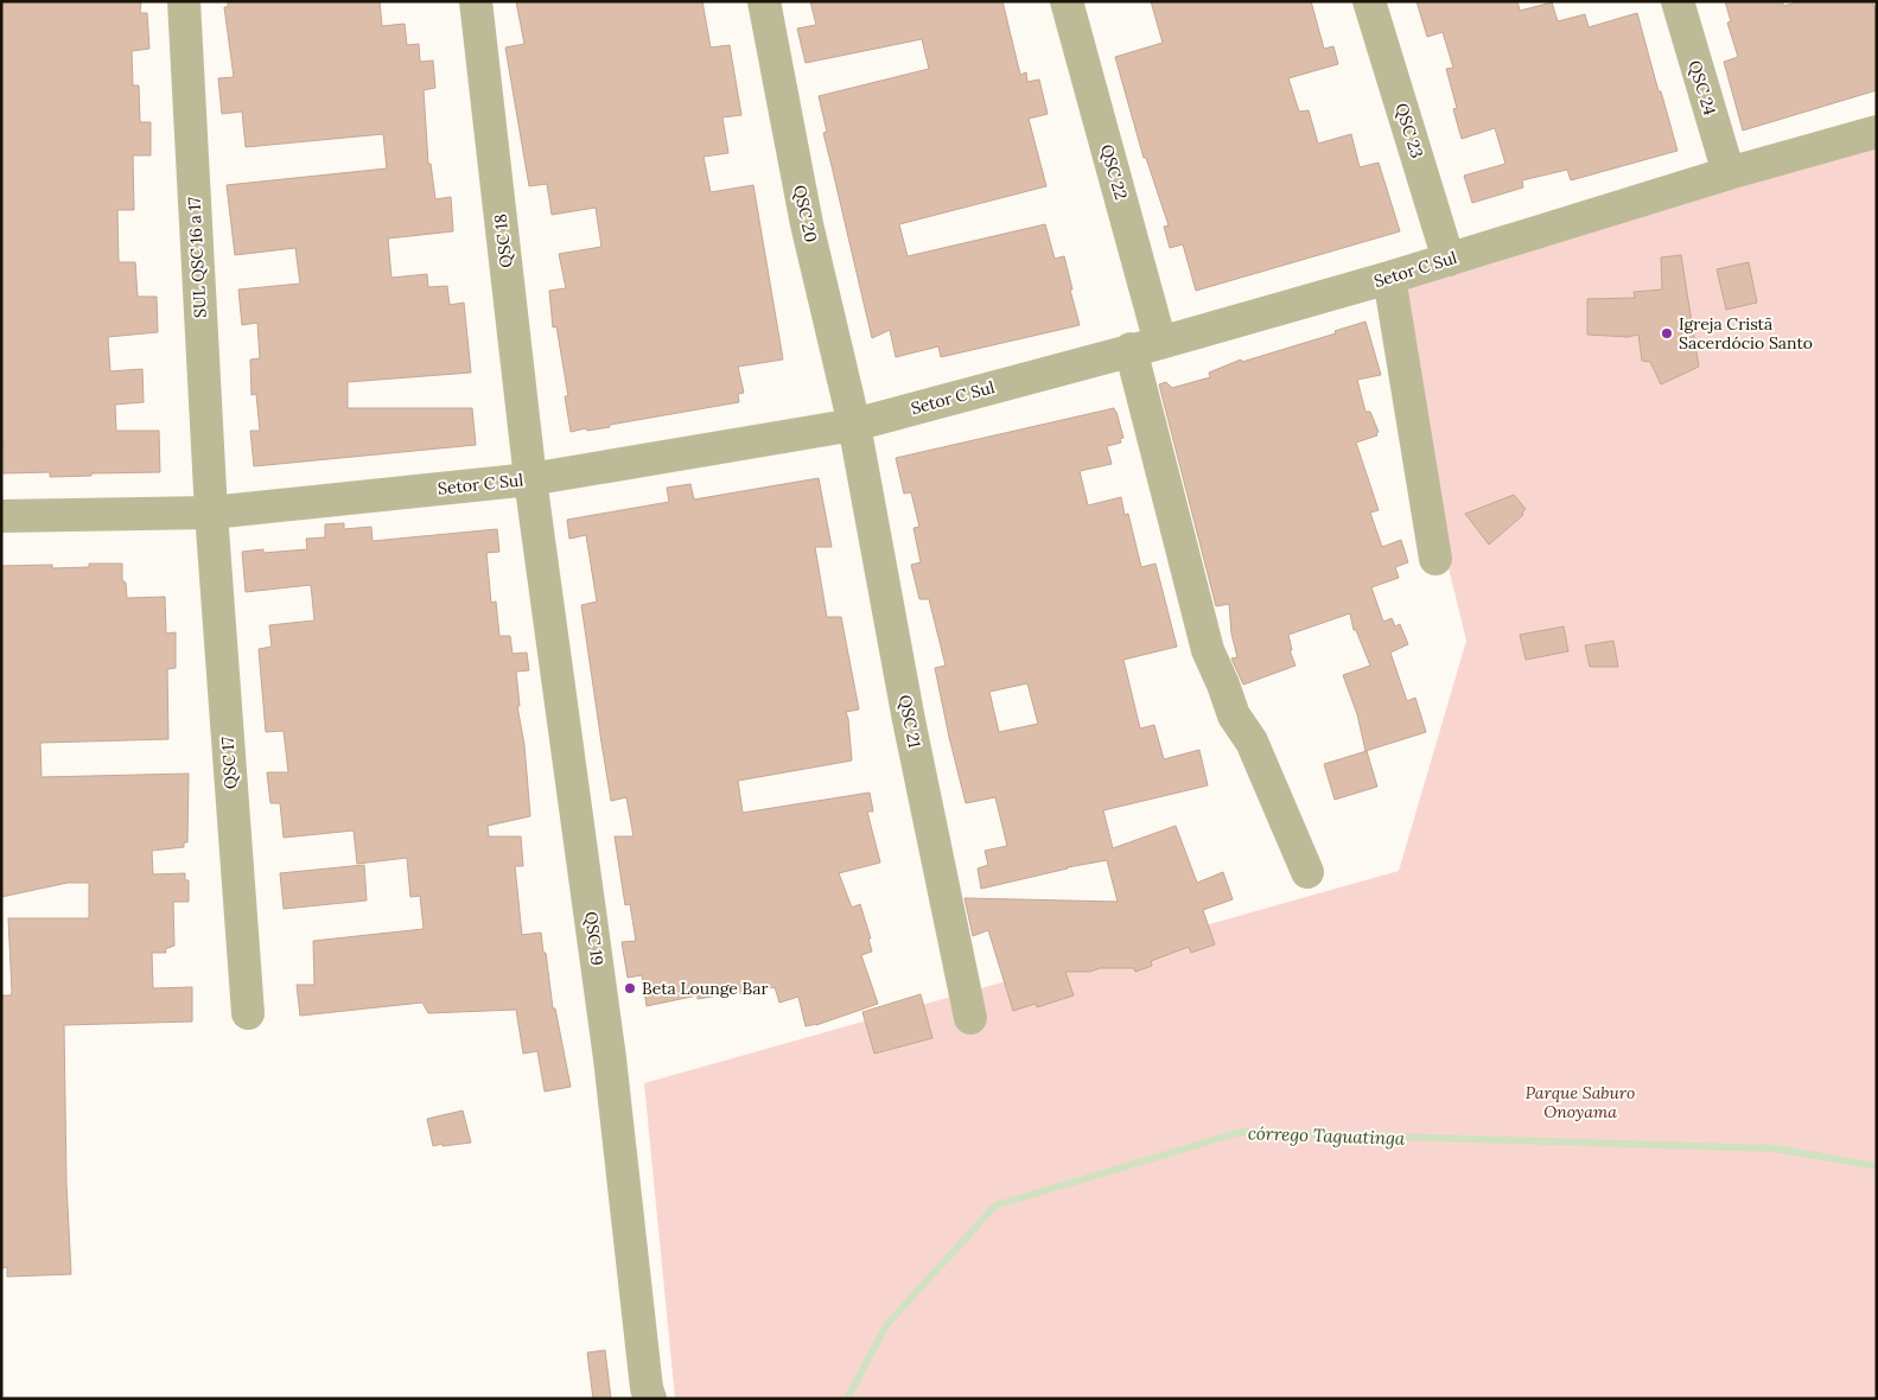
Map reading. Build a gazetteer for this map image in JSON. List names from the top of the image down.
{
  "streets": {
    "street": [
      "QSC 24",
      "QSC 23",
      "QSC 22",
      "QSC 20",
      "QSC 18",
      "SUL QSC 16 a 17",
      "Setor C Sul",
      "QSC 21",
      "QSC 17",
      "QSC 19"
    ]
  },
  "crossings": [
    ["QSC 24", "Setor C Sul"],
    ["QSC 23", "Setor C Sul"],
    ["QSC 22", "Setor C Sul"],
    ["QSC 20", "Setor C Sul"],
    ["QSC 20", "QSC 21"],
    ["QSC 18", "Setor C Sul"],
    ["QSC 18", "QSC 19"],
    ["SUL QSC 16 a 17", "Setor C Sul"],
    ["SUL QSC 16 a 17", "QSC 17"],
    ["Setor C Sul", "QSC 21"],
    ["Setor C Sul", "QSC 17"],
    ["Setor C Sul", "QSC 19"]
  ],
  "water": ["córrego Taguatinga"],
  "parks": ["Parque Saburo Onoyama"],
  "places": ["Igreja Cristã Sacerdócio Santo", "Beta Lounge Bar"]
}
